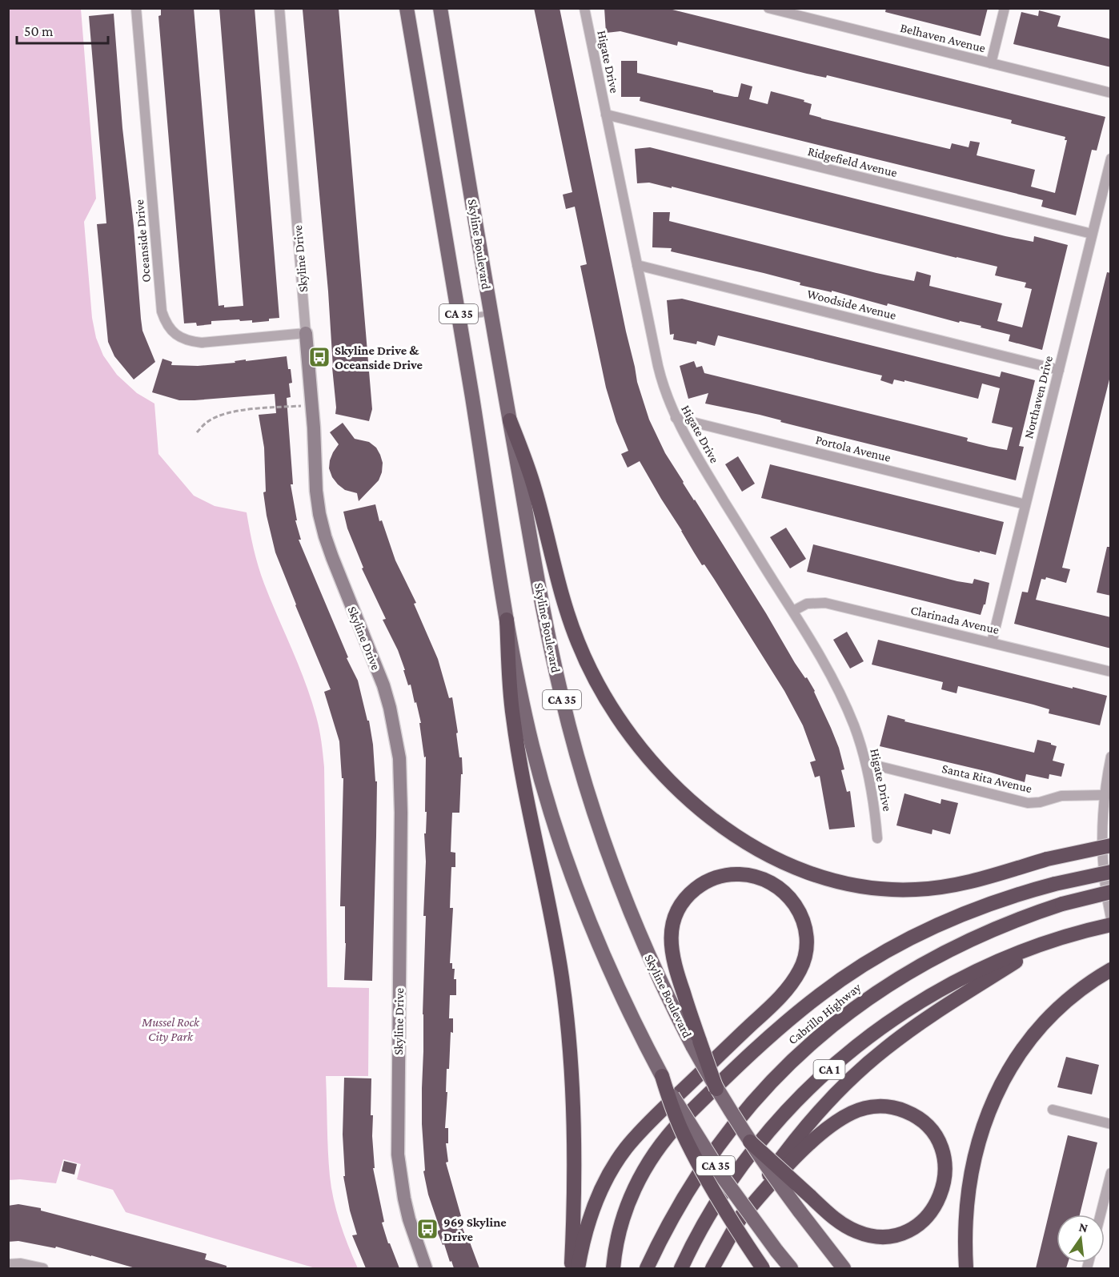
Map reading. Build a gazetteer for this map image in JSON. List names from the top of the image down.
{
  "streets": {
    "highway": ["Cabrillo Highway", "CA 1"],
    "main road": ["Skyline Boulevard", "CA 35"],
    "street": [
      "Belhaven Avenue",
      "Higate Drive",
      "Ridgefield Avenue",
      "Oceanside Drive",
      "Skyline Drive",
      "Woodside Avenue",
      "Northaven Drive",
      "Portola Avenue",
      "Clarinada Avenue",
      "Santa Rita Avenue"
    ]
  },
  "crossings": [
    ["Higate Drive", "Ridgefield Avenue"],
    ["Higate Drive", "Woodside Avenue"],
    ["Higate Drive", "Portola Avenue"],
    ["Higate Drive", "Clarinada Avenue"],
    ["Higate Drive", "Santa Rita Avenue"],
    ["Ridgefield Avenue", "Northaven Drive"],
    ["Oceanside Drive", "Skyline Drive"],
    ["Woodside Avenue", "Northaven Drive"],
    ["Northaven Drive", "Portola Avenue"],
    ["Northaven Drive", "Clarinada Avenue"]
  ],
  "parks": ["Mussel Rock City Park"],
  "places": {
    "bus stop": ["Skyline Drive & Oceanside Drive", "969 Skyline Drive"]
  },
  "scale_bar": "50 m",
  "north": "top"
}
